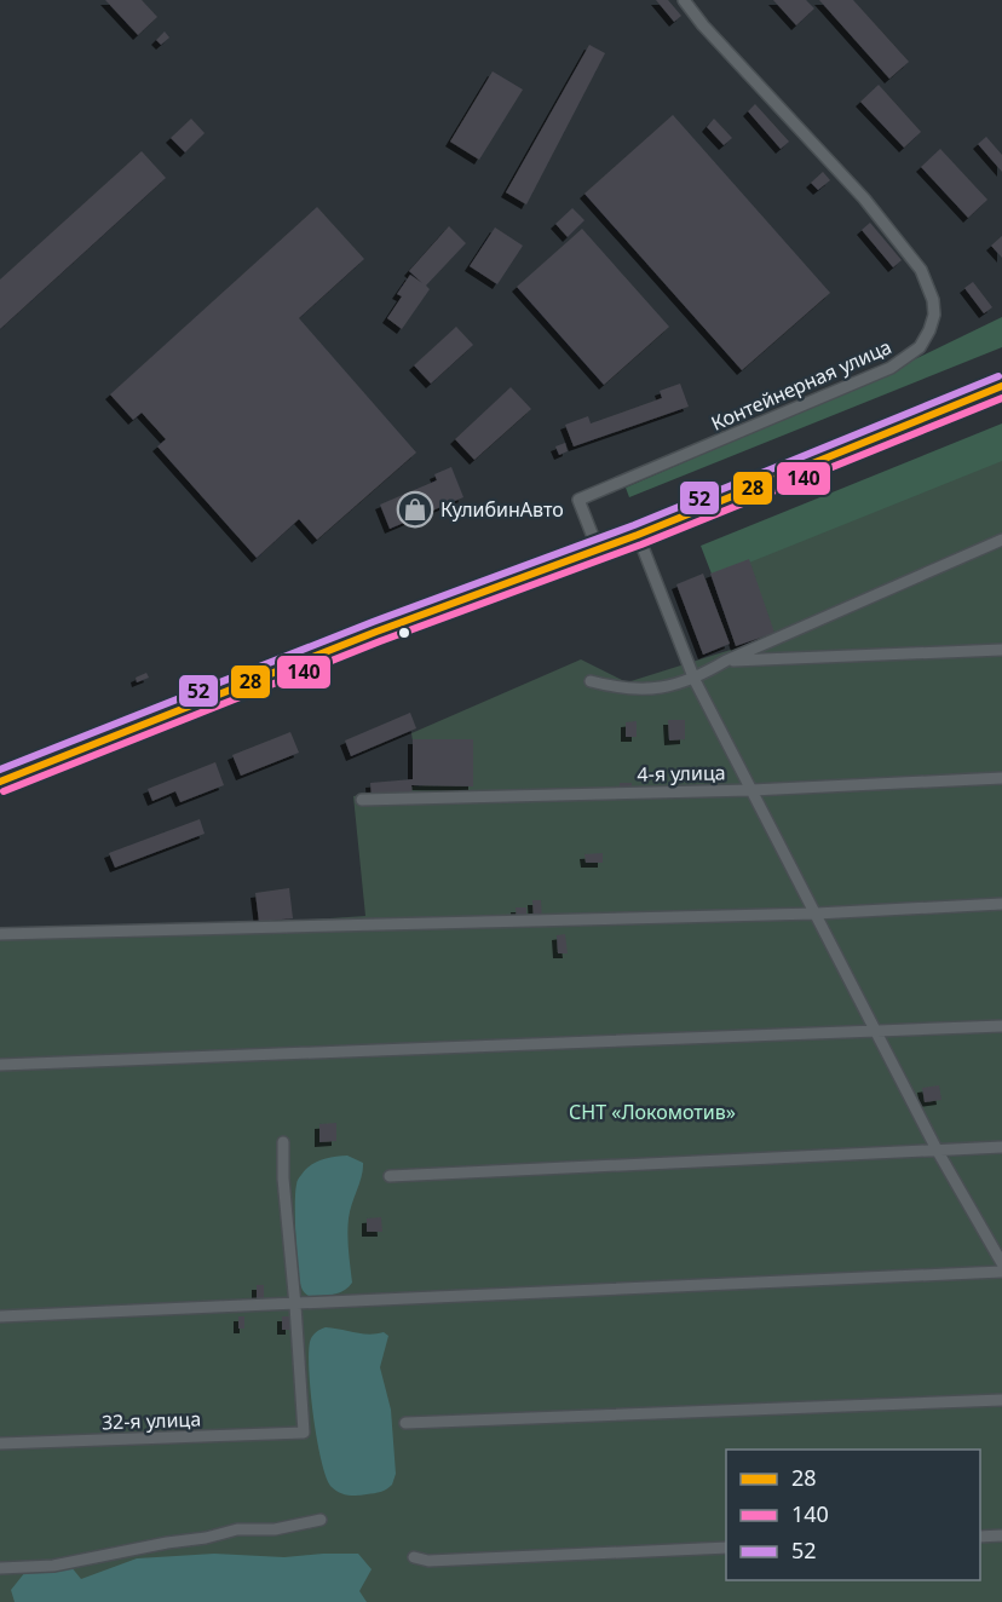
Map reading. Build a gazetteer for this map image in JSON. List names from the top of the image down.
{
  "streets": {
    "street": ["Контейнерная улица", "4-я улица", "32-я улица"]
  },
  "parks": ["СНТ «Локомотив»"],
  "places": {
    "shop": ["КулибинАвто"]
  },
  "lines": ["transit line 52", "transit line 28", "transit line 140"],
  "legend": ["28", "140", "52"]
}
